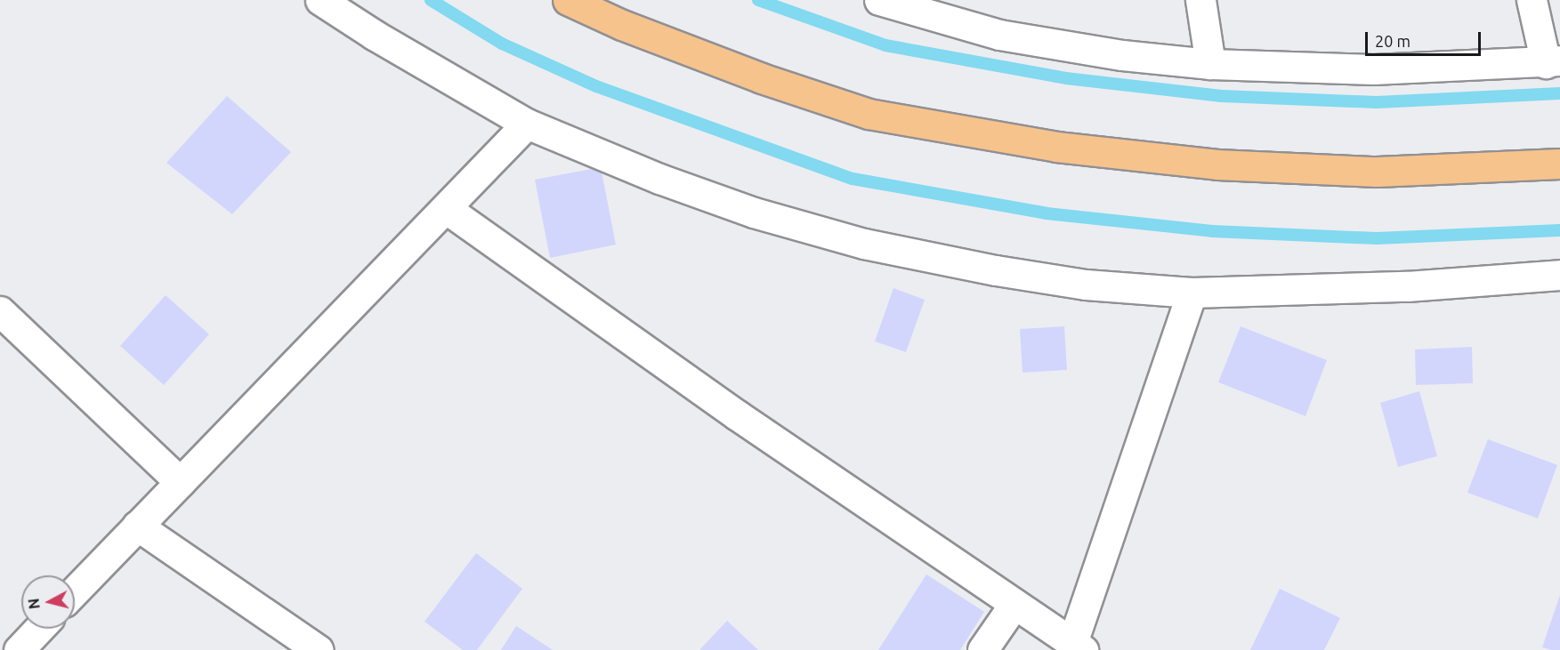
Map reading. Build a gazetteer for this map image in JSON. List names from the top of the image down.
{
  "scale_bar": "20 m",
  "north": "left"
}
